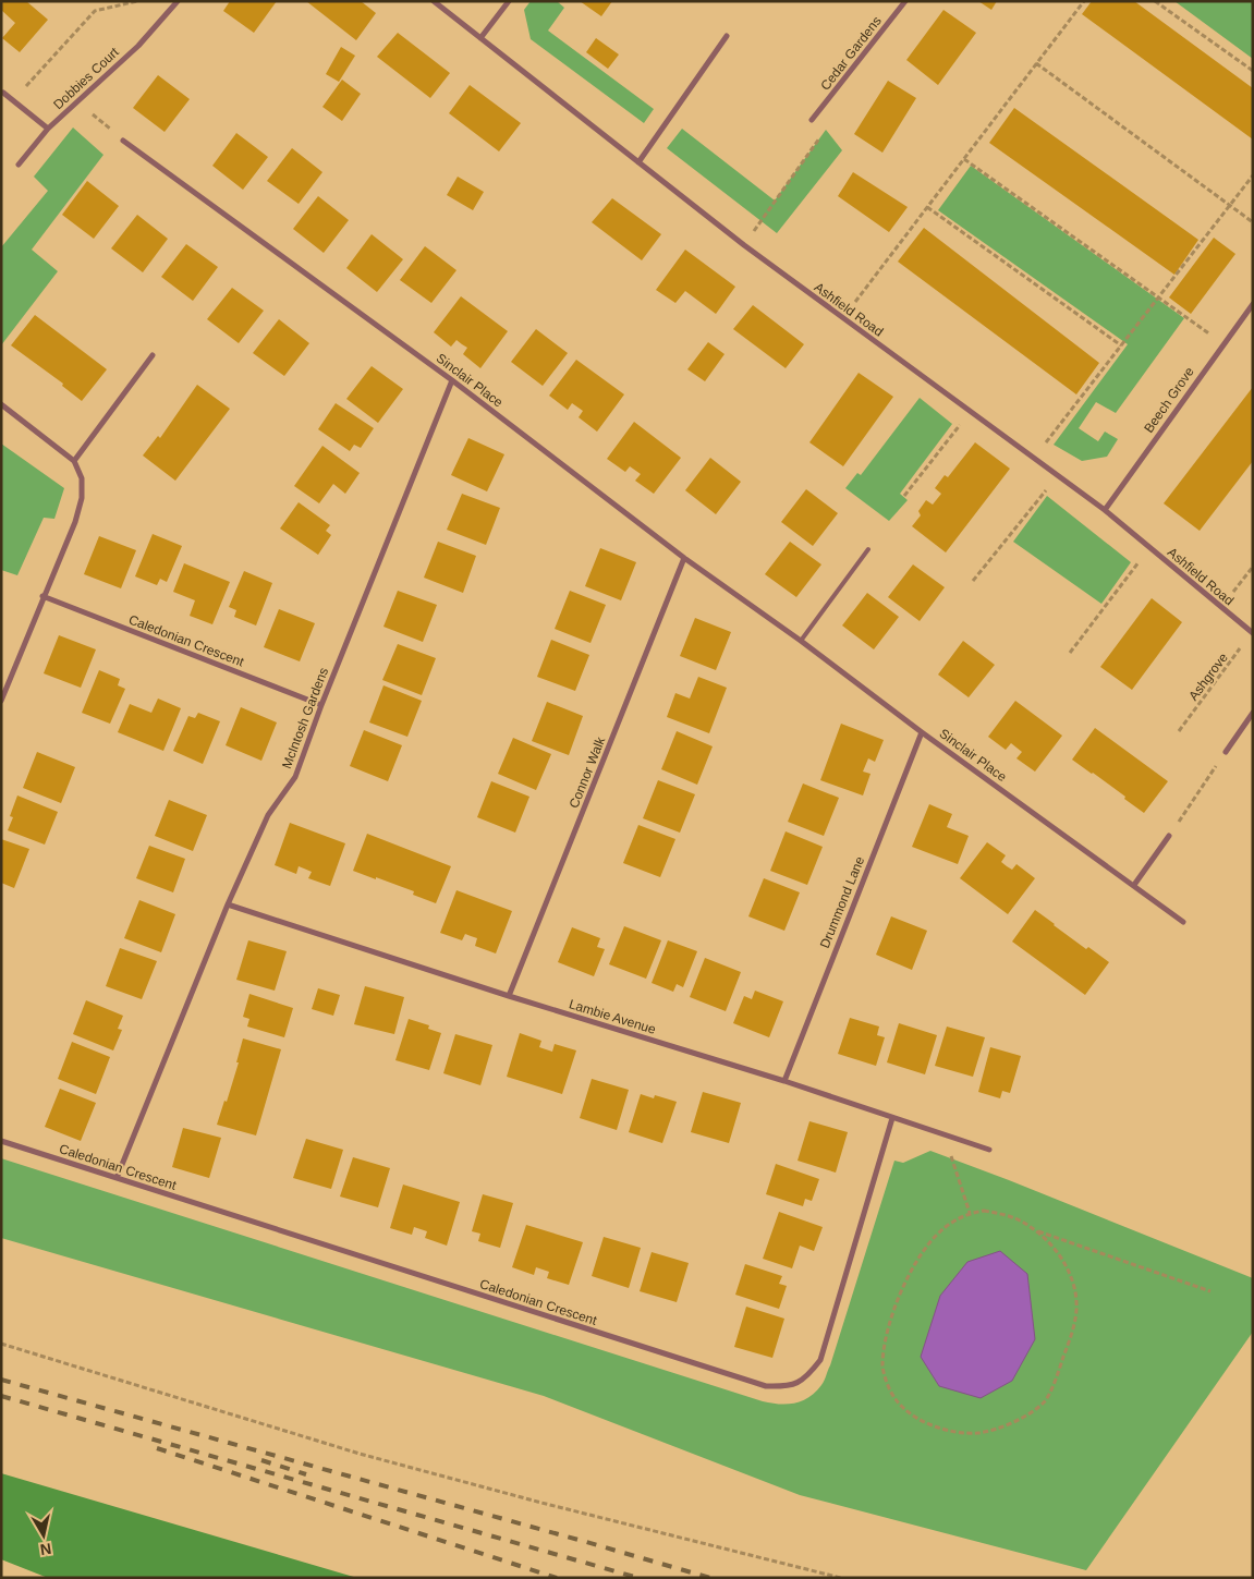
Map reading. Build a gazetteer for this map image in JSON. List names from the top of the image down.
{
  "streets": {
    "street": [
      "Cedar Gardens",
      "Dobbies Court",
      "Ashfield Road",
      "Sinclair Place",
      "Beech Grove",
      "Caledonian Crescent",
      "McIntosh Gardens",
      "Connor Walk",
      "Drummond Lane",
      "Lambie Avenue"
    ],
    "path": ["Ashgrove"]
  },
  "crossings": [
    ["Ashfield Road", "Beech Grove"],
    ["Ashfield Road", "Ashgrove"],
    ["Sinclair Place", "McIntosh Gardens"],
    ["Sinclair Place", "Connor Walk"],
    ["Sinclair Place", "Drummond Lane"],
    ["Caledonian Crescent", "McIntosh Gardens"],
    ["Caledonian Crescent", "Lambie Avenue"],
    ["McIntosh Gardens", "Lambie Avenue"],
    ["Connor Walk", "Lambie Avenue"],
    ["Drummond Lane", "Lambie Avenue"]
  ],
  "north": "bottom"
}
